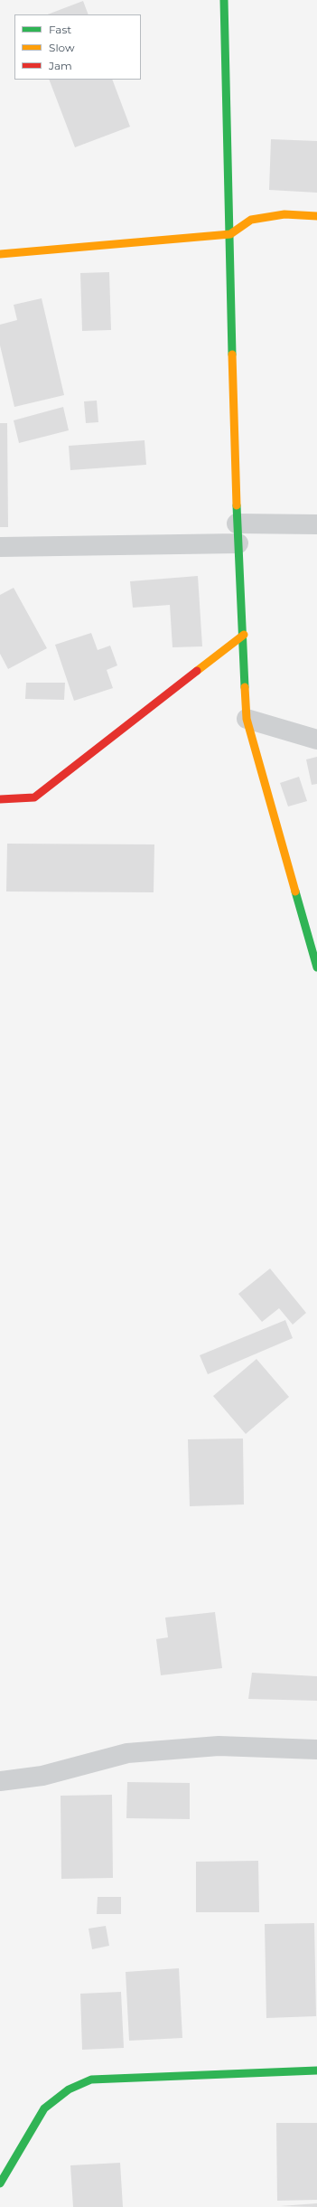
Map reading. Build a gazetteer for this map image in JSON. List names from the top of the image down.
{
  "legend": ["Fast", "Slow", "Jam"]
}
